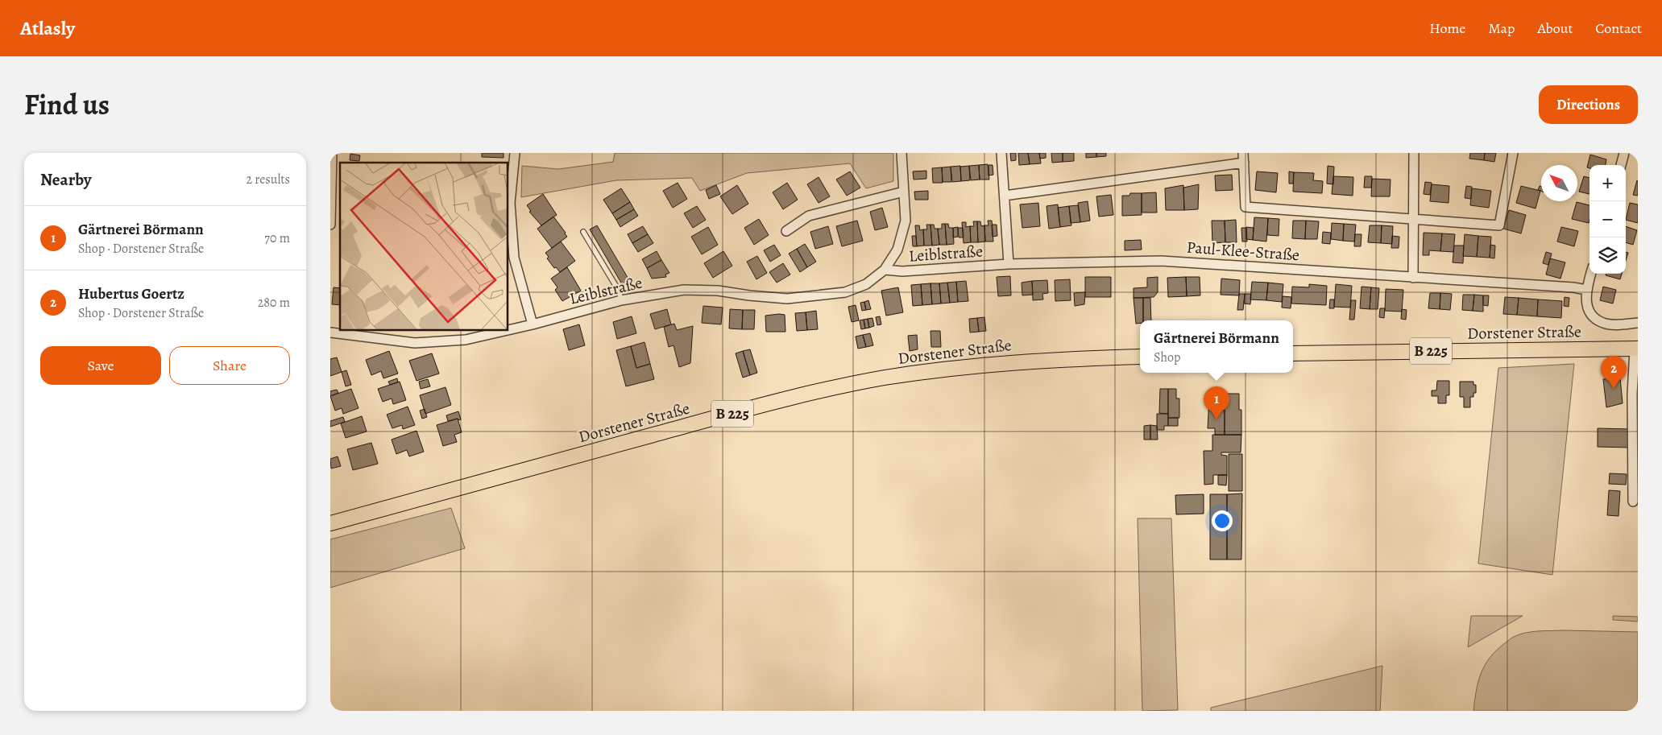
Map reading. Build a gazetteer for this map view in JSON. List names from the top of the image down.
{
  "streets": {
    "main road": ["Dorstener Straße", "B 225"],
    "street": ["Paul-Klee-Straße", "Leiblstraße"]
  },
  "crossings": [
    ["Paul-Klee-Straße", "Leiblstraße"]
  ],
  "north": "top left",
  "page": {
    "header": "Atlasly",
    "nav": [
      "Home",
      "Map",
      "About",
      "Contact"
    ],
    "title": "Find us",
    "buttons": [
      "Directions",
      ["Save", "Share"]
    ],
    "heading": ["Nearby", "2 results"],
    "map_buttons": ["+", "−"],
    "list": [
      {
        "mark": "1",
        "name": "Gärtnerei Börmann",
        "note": "Shop · Dorstener Straße",
        "value": "70 m"
      },
      {
        "mark": "2",
        "name": "Hubertus Goertz",
        "note": "Shop · Dorstener Straße",
        "value": "280 m"
      }
    ],
    "popup": ["Gärtnerei Börmann", "Shop"],
    "pins": ["2", "1"]
  }
}
